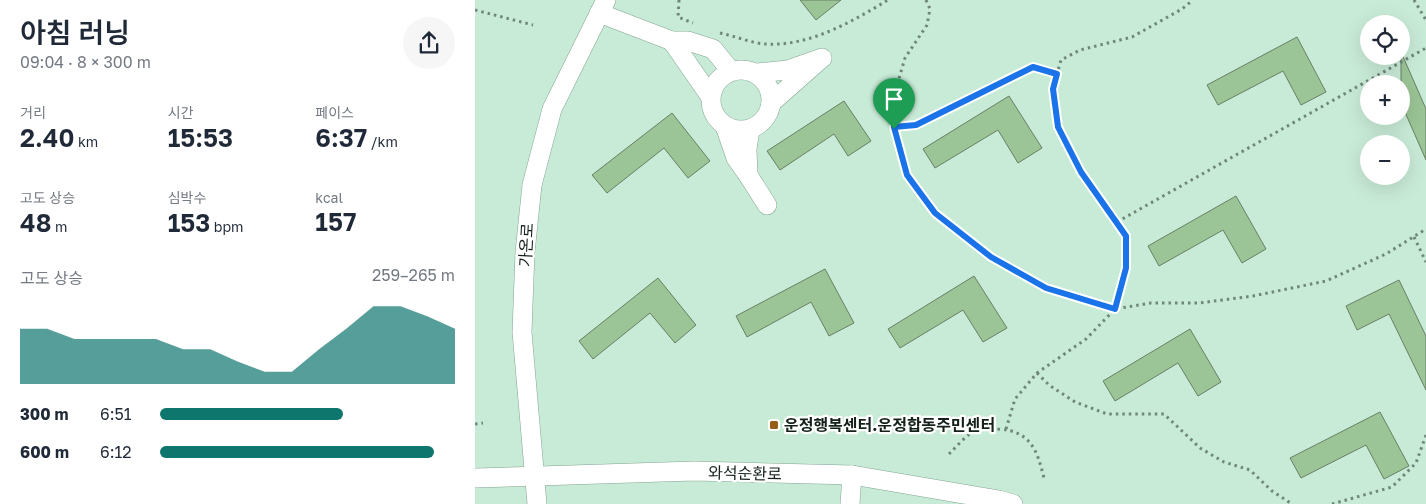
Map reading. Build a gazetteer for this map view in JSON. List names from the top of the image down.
{
  "streets": {
    "street": ["가온로", "와석순환로"]
  },
  "crossings": [
    ["가온로", "와석순환로"]
  ],
  "places": {
    "transit": ["운정행복센터.운정합동주민센터"]
  },
  "page": {
    "heading": ["아침 러닝", "09:04 · 8 × 300 m"],
    "map_buttons": ["+", "−"],
    "stats": [
      ["거리", "2.40 km"],
      ["시간", "15:53"],
      ["페이스", "6:37 /km"],
      ["고도 상승", "48 m"],
      ["심박수", "153 bpm"],
      ["kcal", "157"]
    ],
    "chart": ["고도 상승", "259–265 m"],
    "list": [
      {
        "name": "300 m",
        "note": "6:51"
      },
      {
        "name": "600 m",
        "note": "6:12"
      }
    ]
  }
}
